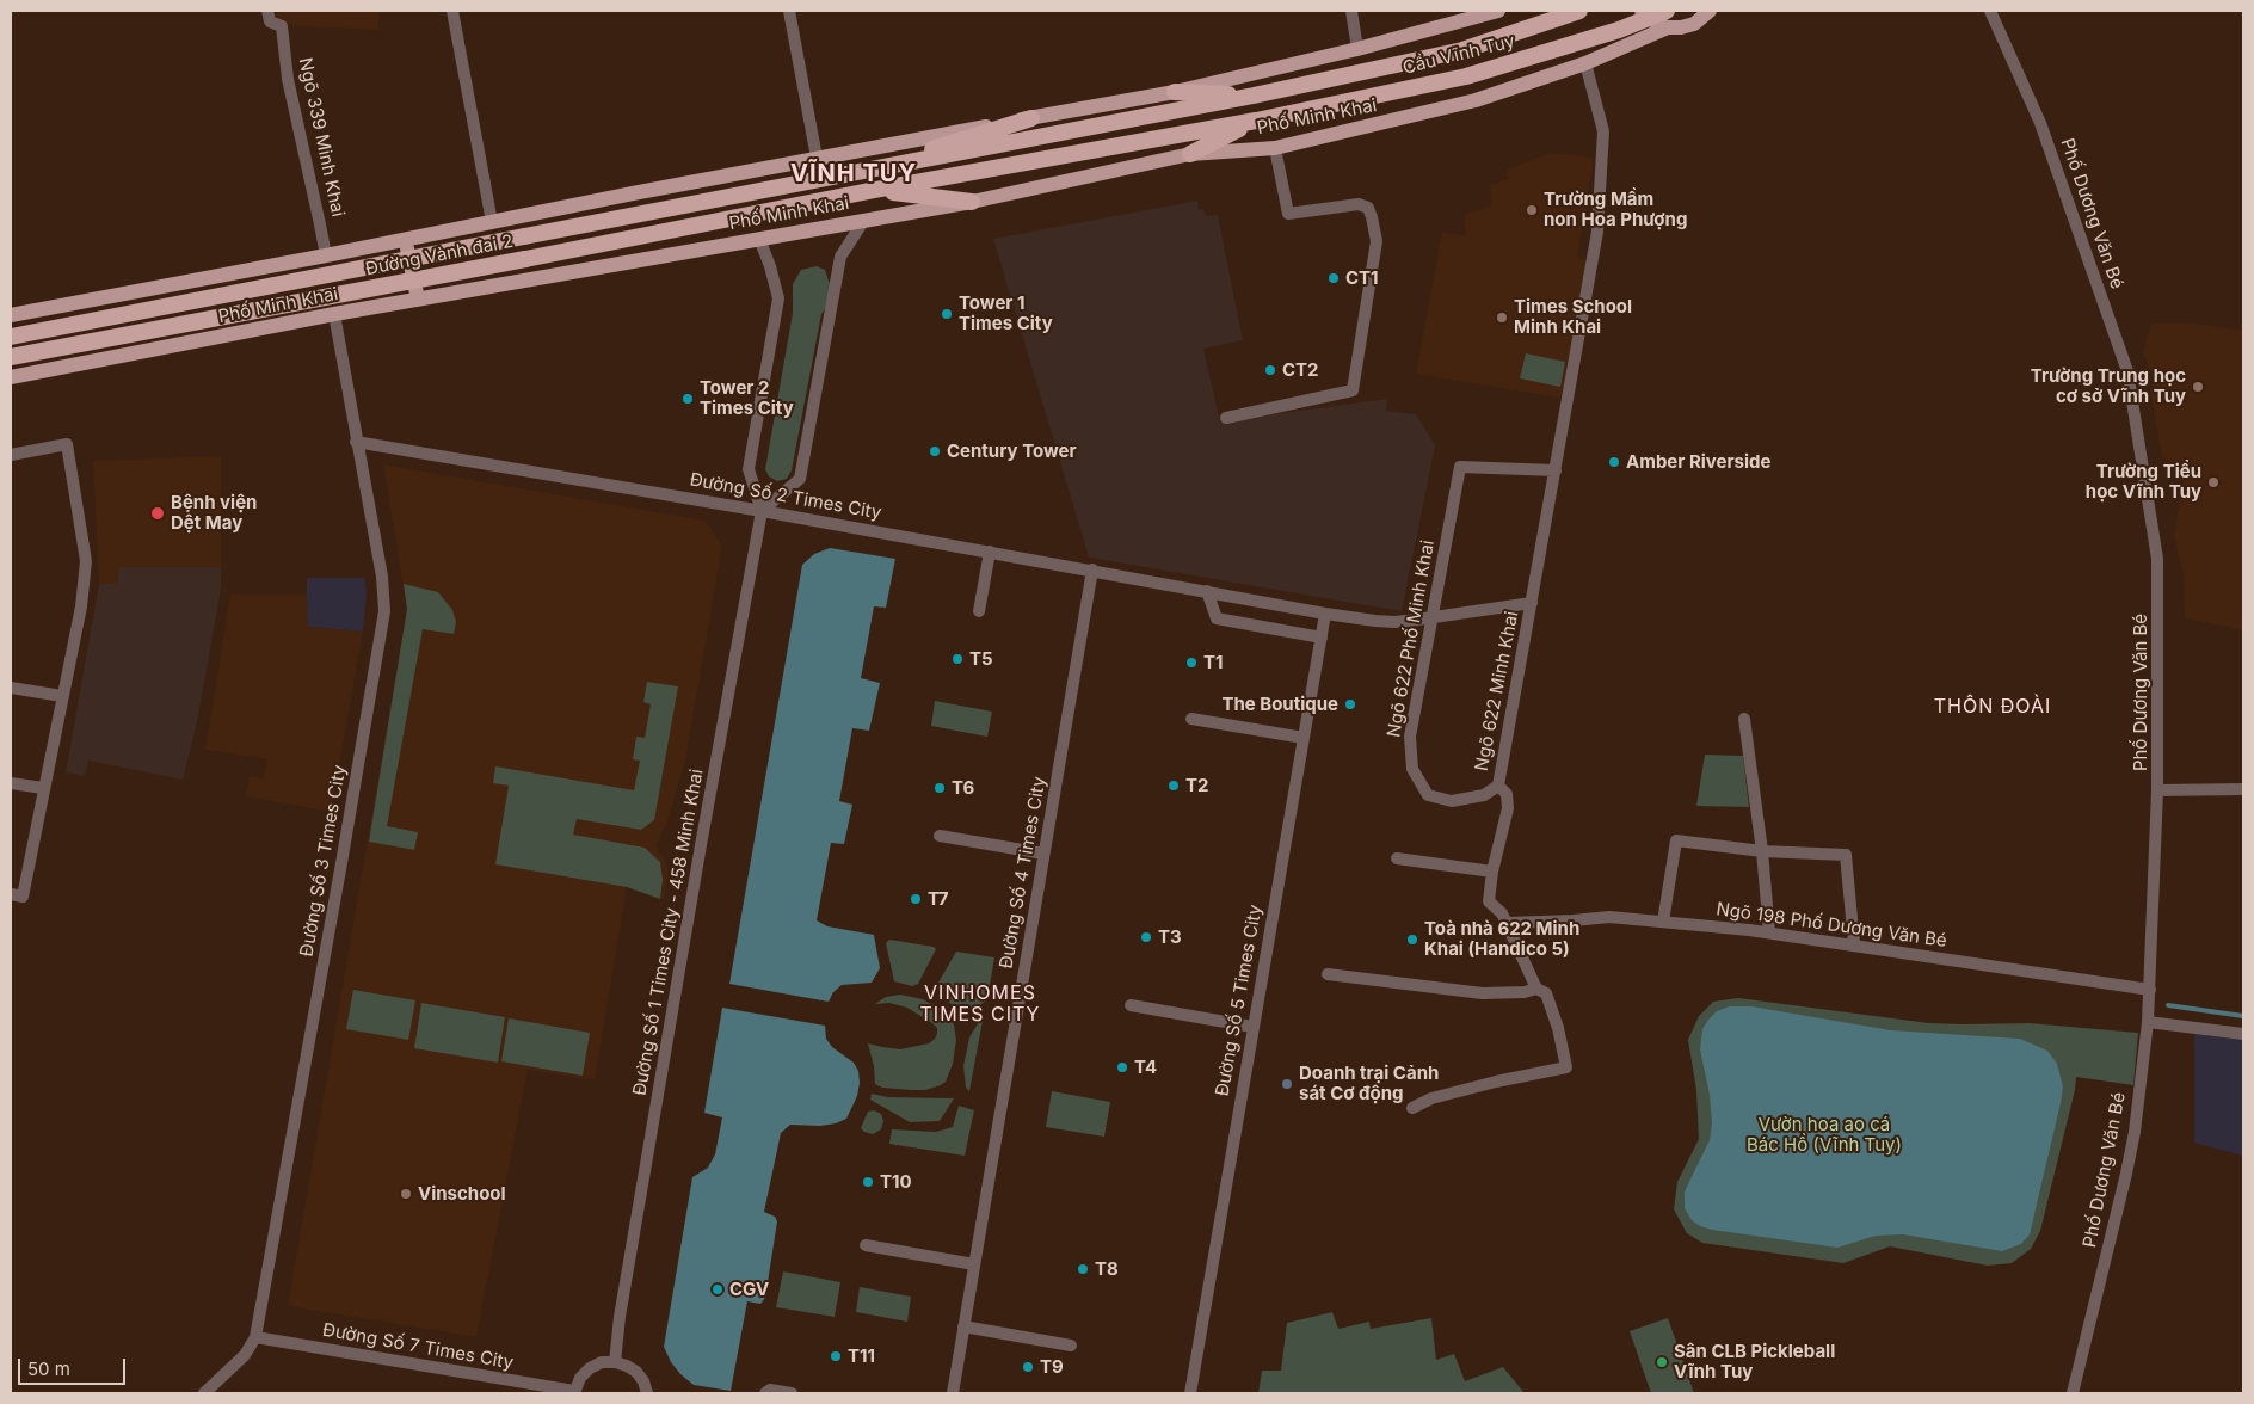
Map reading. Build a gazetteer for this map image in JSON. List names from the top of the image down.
{
  "streets": {
    "highway": ["Cầu Vĩnh Tuy", "Đường Vành đai 2"],
    "main road": ["Phố Minh Khai"],
    "street": [
      "Ngõ 339 Minh Khai",
      "Phố Dương Văn Bé",
      "Đường Số 2 Times City",
      "Ngõ 622 Phố Minh Khai",
      "Ngõ 622 Minh Khai",
      "Đường Số 3 Times City",
      "Đường Số 4 Times City",
      "Ngõ 198 Phố Dương Văn Bé",
      "Đường Số 1 Times City - 458 Minh Khai",
      "Đường Số 5 Times City",
      "Đường Số 7 Times City"
    ]
  },
  "crossings": [
    ["Cầu Vĩnh Tuy", "Đường Vành đai 2"],
    ["Phố Minh Khai", "Đường Số 3 Times City"],
    ["Phố Minh Khai", "Đường Số 1 Times City - 458 Minh Khai"],
    ["Phố Dương Văn Bé", "Ngõ 198 Phố Dương Văn Bé"],
    ["Đường Số 2 Times City", "Ngõ 622 Phố Minh Khai"],
    ["Đường Số 2 Times City", "Ngõ 622 Minh Khai"],
    ["Đường Số 2 Times City", "Đường Số 3 Times City"],
    ["Đường Số 2 Times City", "Đường Số 4 Times City"],
    ["Đường Số 2 Times City", "Đường Số 1 Times City - 458 Minh Khai"],
    ["Đường Số 2 Times City", "Đường Số 5 Times City"],
    ["Ngõ 622 Phố Minh Khai", "Ngõ 622 Minh Khai"],
    ["Đường Số 3 Times City", "Đường Số 7 Times City"]
  ],
  "districts": ["VĨNH TUY", "THÔN ĐOÀI", "VINHOMES TIMES CITY"],
  "parks": ["Vườn hoa ao cá Bác Hồ (Vĩnh Tuy)"],
  "places": [
    "Trường Mầm non Hoa Phượng",
    "CT1",
    "Tower 1 Times City",
    "Times School Minh Khai",
    "CT2",
    "Trường Trung học cơ sở Vĩnh Tuy",
    "Tower 2 Times City",
    "Century Tower",
    "Amber Riverside",
    "Trường Tiểu học Vĩnh Tuy",
    "Bệnh viện Dệt May",
    "T5",
    "T1",
    "The Boutique",
    "T2",
    "T6",
    "T7",
    "T3",
    "Toà nhà 622 Minh Khai (Handico 5)",
    "T4",
    "Doanh trại Cảnh sát Cơ động",
    "T10",
    "Vinschool",
    "T8",
    "CGV",
    "T11",
    "Sân CLB Pickleball Vĩnh Tuy",
    "T9"
  ],
  "scale_bar": "50 m"
}
